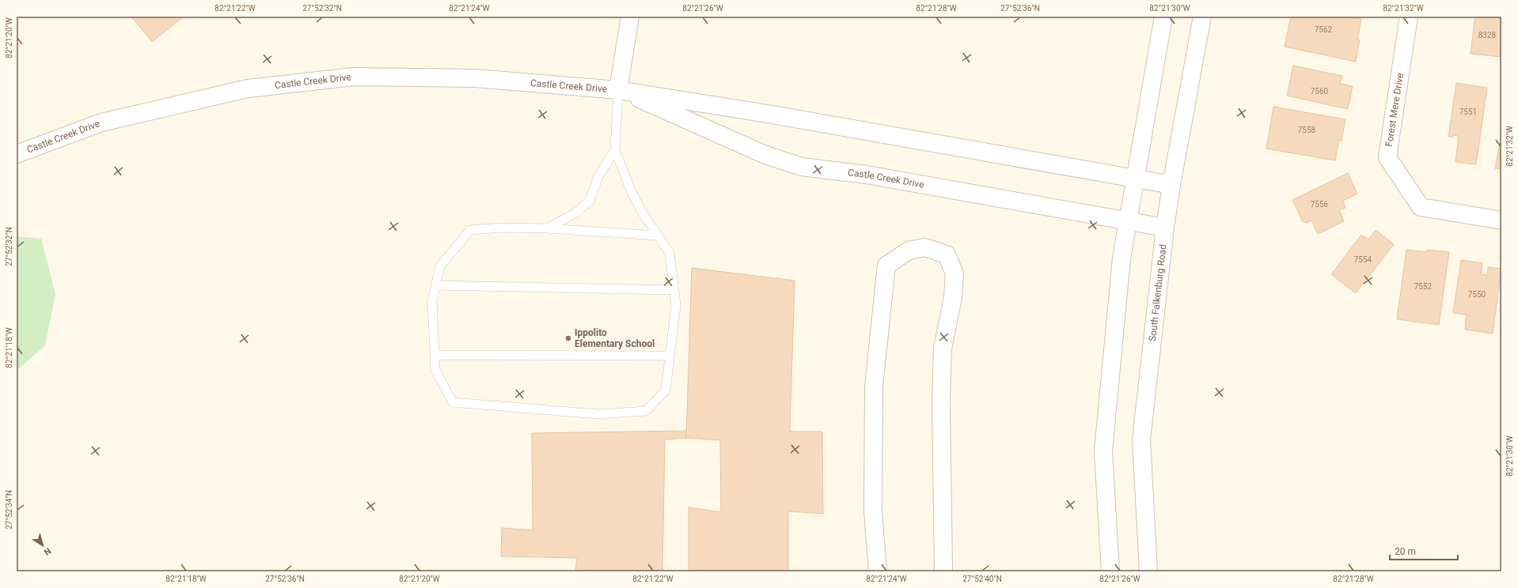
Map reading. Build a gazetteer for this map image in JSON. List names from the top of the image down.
{
  "streets": {
    "street": ["Castle Creek Drive", "Forest Mere Drive", "South Falkenburg Road"]
  },
  "crossings": [
    ["Castle Creek Drive", "South Falkenburg Road"]
  ],
  "places": ["Ippolito Elementary School"],
  "house_numbers": [
    "7562",
    "8328",
    "7560",
    "7551",
    "7558",
    "7556",
    "7554",
    "7552",
    "7550"
  ],
  "scale_bar": "20 m",
  "north": "bottom right",
  "coordinates": [
    "82°21'22\"W",
    "27°52'32\"N",
    "82°21'24\"W",
    "82°21'26\"W",
    "82°21'28\"W",
    "27°52'36\"N",
    "82°21'30\"W",
    "82°21'32\"W",
    "82°21'20\"W",
    "82°21'18\"W",
    "27°52'34\"N",
    "27°52'40\"N"
  ]
}
